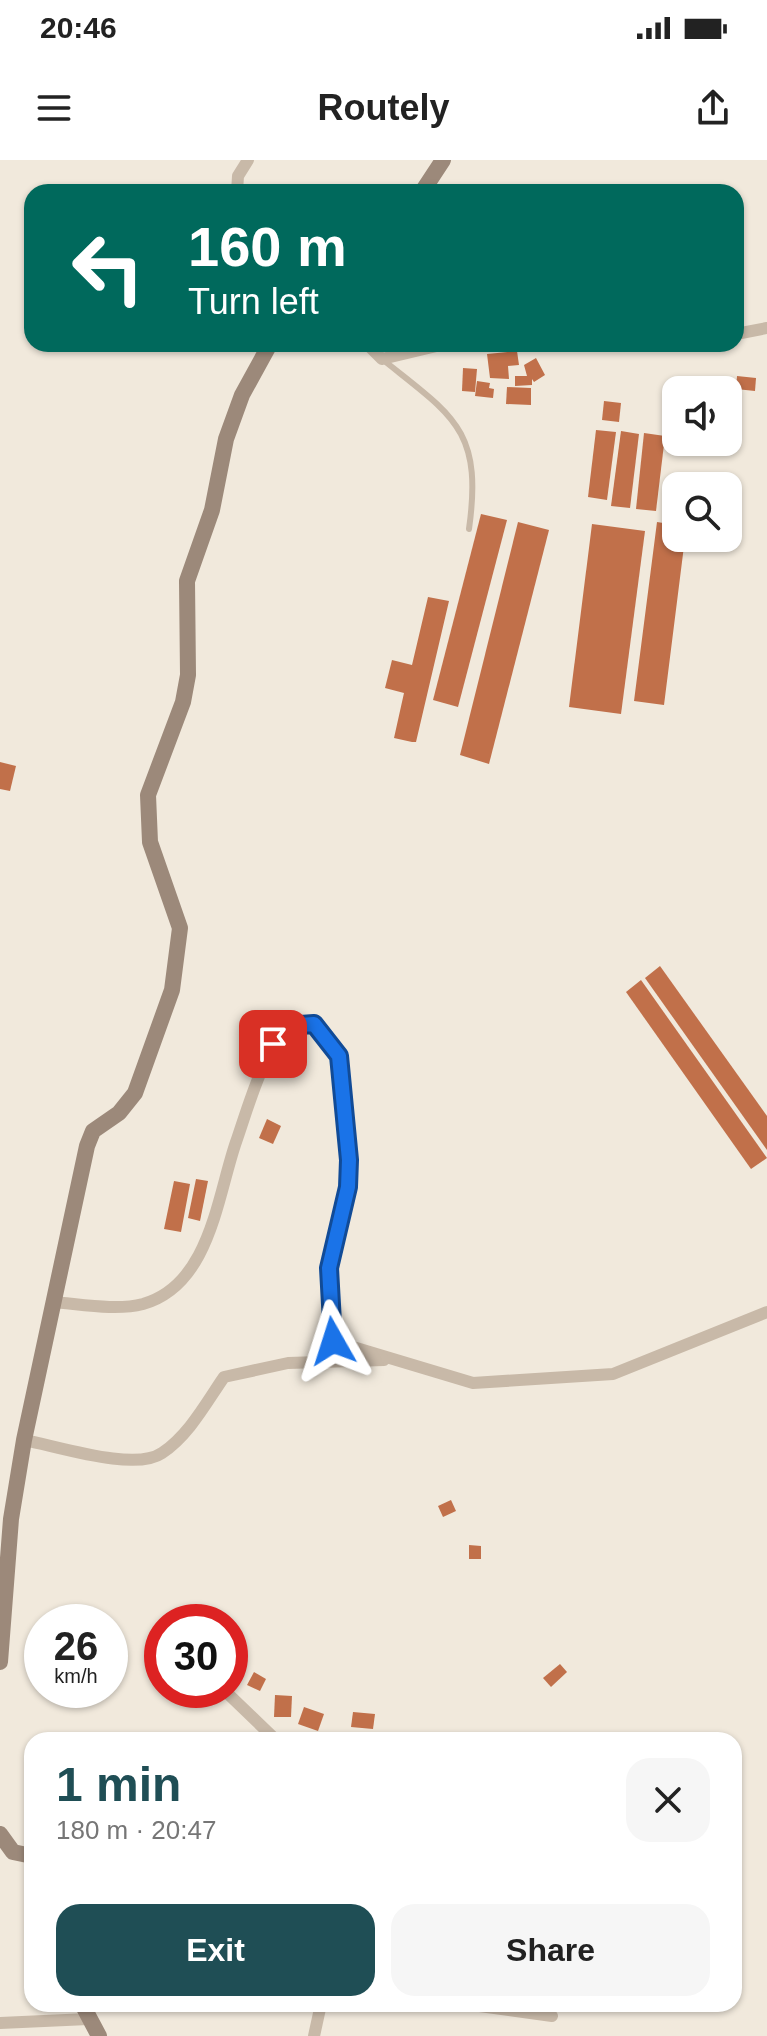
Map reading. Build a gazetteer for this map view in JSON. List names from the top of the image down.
{
  "page": {
    "status": "20:46",
    "header": "Routely",
    "turn": ["160 m", "Turn left"],
    "speed": "26 km/h",
    "limit": "30",
    "heading": ["1 min", "180 m · 20:47"],
    "buttons": ["Exit", "Share"]
  }
}
